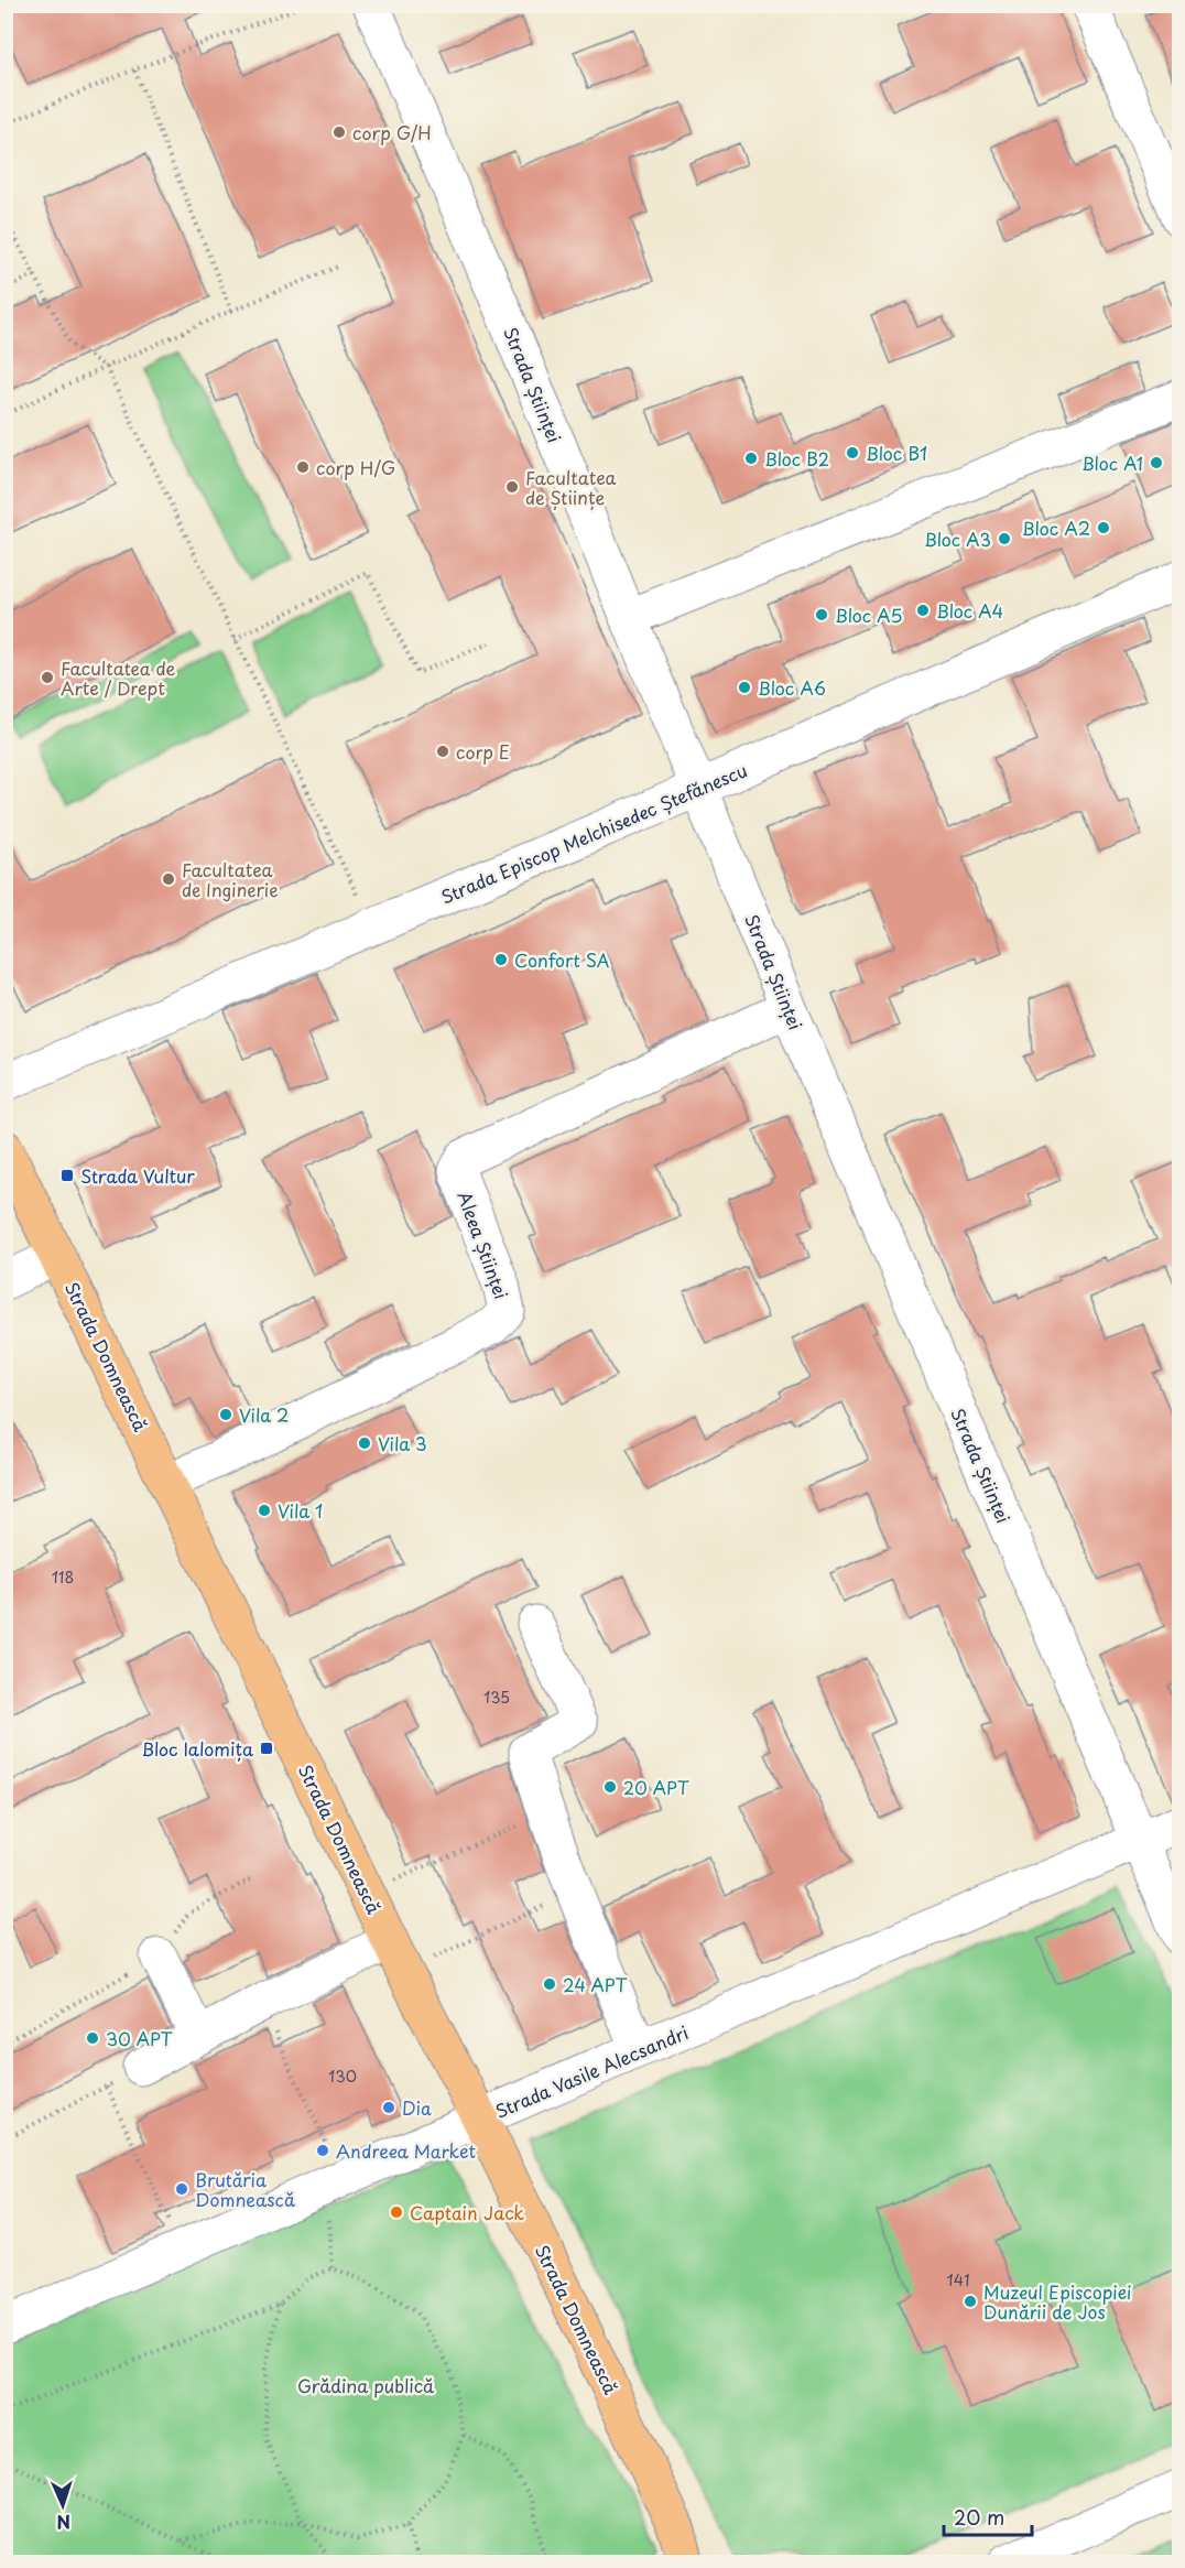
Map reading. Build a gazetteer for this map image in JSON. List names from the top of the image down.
{
  "streets": {
    "main road": ["Strada Domnească"],
    "street": [
      "Strada Științei",
      "Strada Episcop Melchisedec Ștefănescu",
      "Aleea Științei",
      "Strada Vasile Alecsandri"
    ]
  },
  "crossings": [
    ["Strada Științei", "Strada Episcop Melchisedec Ștefănescu"],
    ["Strada Științei", "Aleea Științei"],
    ["Strada Științei", "Strada Vasile Alecsandri"],
    ["Aleea Științei", "Strada Domnească"],
    ["Strada Domnească", "Strada Vasile Alecsandri"]
  ],
  "parks": ["Grădina publică"],
  "places": {
    "other": [
      "corp G/H",
      "Bloc B1",
      "Bloc B2",
      "Bloc A1",
      "corp H/G",
      "Facultatea de Științe",
      "Bloc A2",
      "Bloc A3",
      "Bloc A4",
      "Bloc A5",
      "Facultatea de Arte / Drept",
      "Bloc A6",
      "corp E",
      "Facultatea de Inginerie",
      "Confort SA",
      "Vila 2",
      "Vila 3",
      "Vila 1",
      "20 APT",
      "24 APT",
      "30 APT",
      "Dia",
      "Andreea Market",
      "Brutăria Domnească",
      "Captain Jack",
      "Muzeul Episcopiei Dunării de Jos"
    ],
    "transit": ["Strada Vultur", "Bloc Ialomița"]
  },
  "house_numbers": [
    "118",
    "135",
    "130",
    "141"
  ],
  "scale_bar": "20 m",
  "north": "bottom"
}
